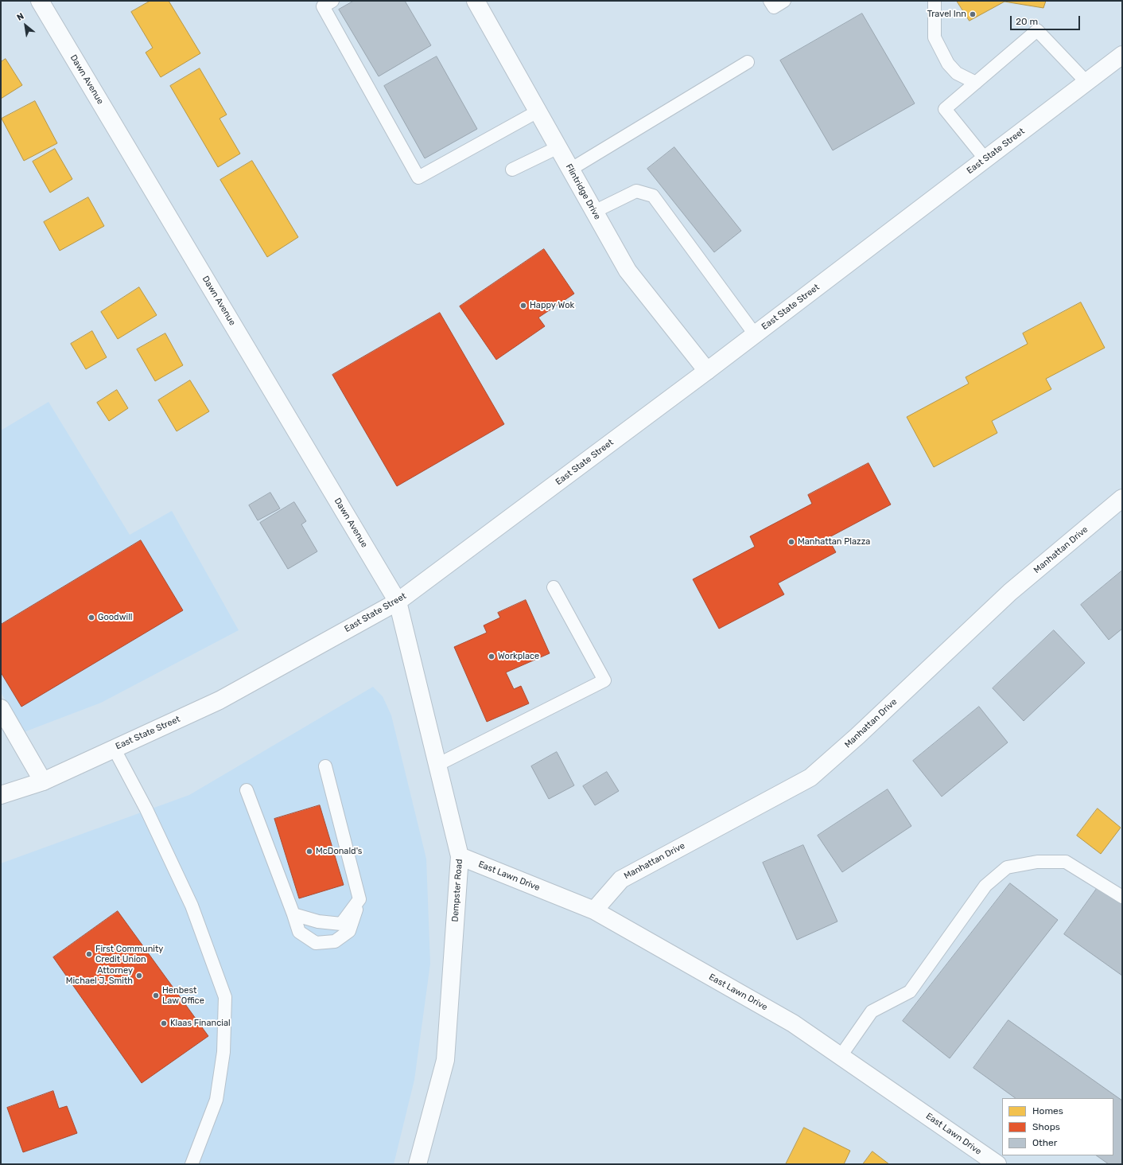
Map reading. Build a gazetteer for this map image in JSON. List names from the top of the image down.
{
  "streets": {
    "street": [
      "Dawn Avenue",
      "East State Street",
      "Flintridge Drive",
      "Manhattan Drive",
      "East Lawn Drive",
      "Dempster Road"
    ]
  },
  "crossings": [
    ["Dawn Avenue", "East State Street"],
    ["Dawn Avenue", "Dempster Road"],
    ["East State Street", "Flintridge Drive"],
    ["East State Street", "Dempster Road"],
    ["Manhattan Drive", "East Lawn Drive"],
    ["East Lawn Drive", "Dempster Road"]
  ],
  "places": [
    "Travel Inn",
    "Happy Wok",
    "Manhattan Plazza",
    "Goodwill",
    "Workplace",
    "McDonald's",
    "First Community Credit Union",
    "Attorney Michael J. Smith",
    "Henbest Law Office",
    "Klaas Financial"
  ],
  "legend": ["Homes", "Shops", "Other"],
  "scale_bar": "20 m",
  "north": "top left"
}
